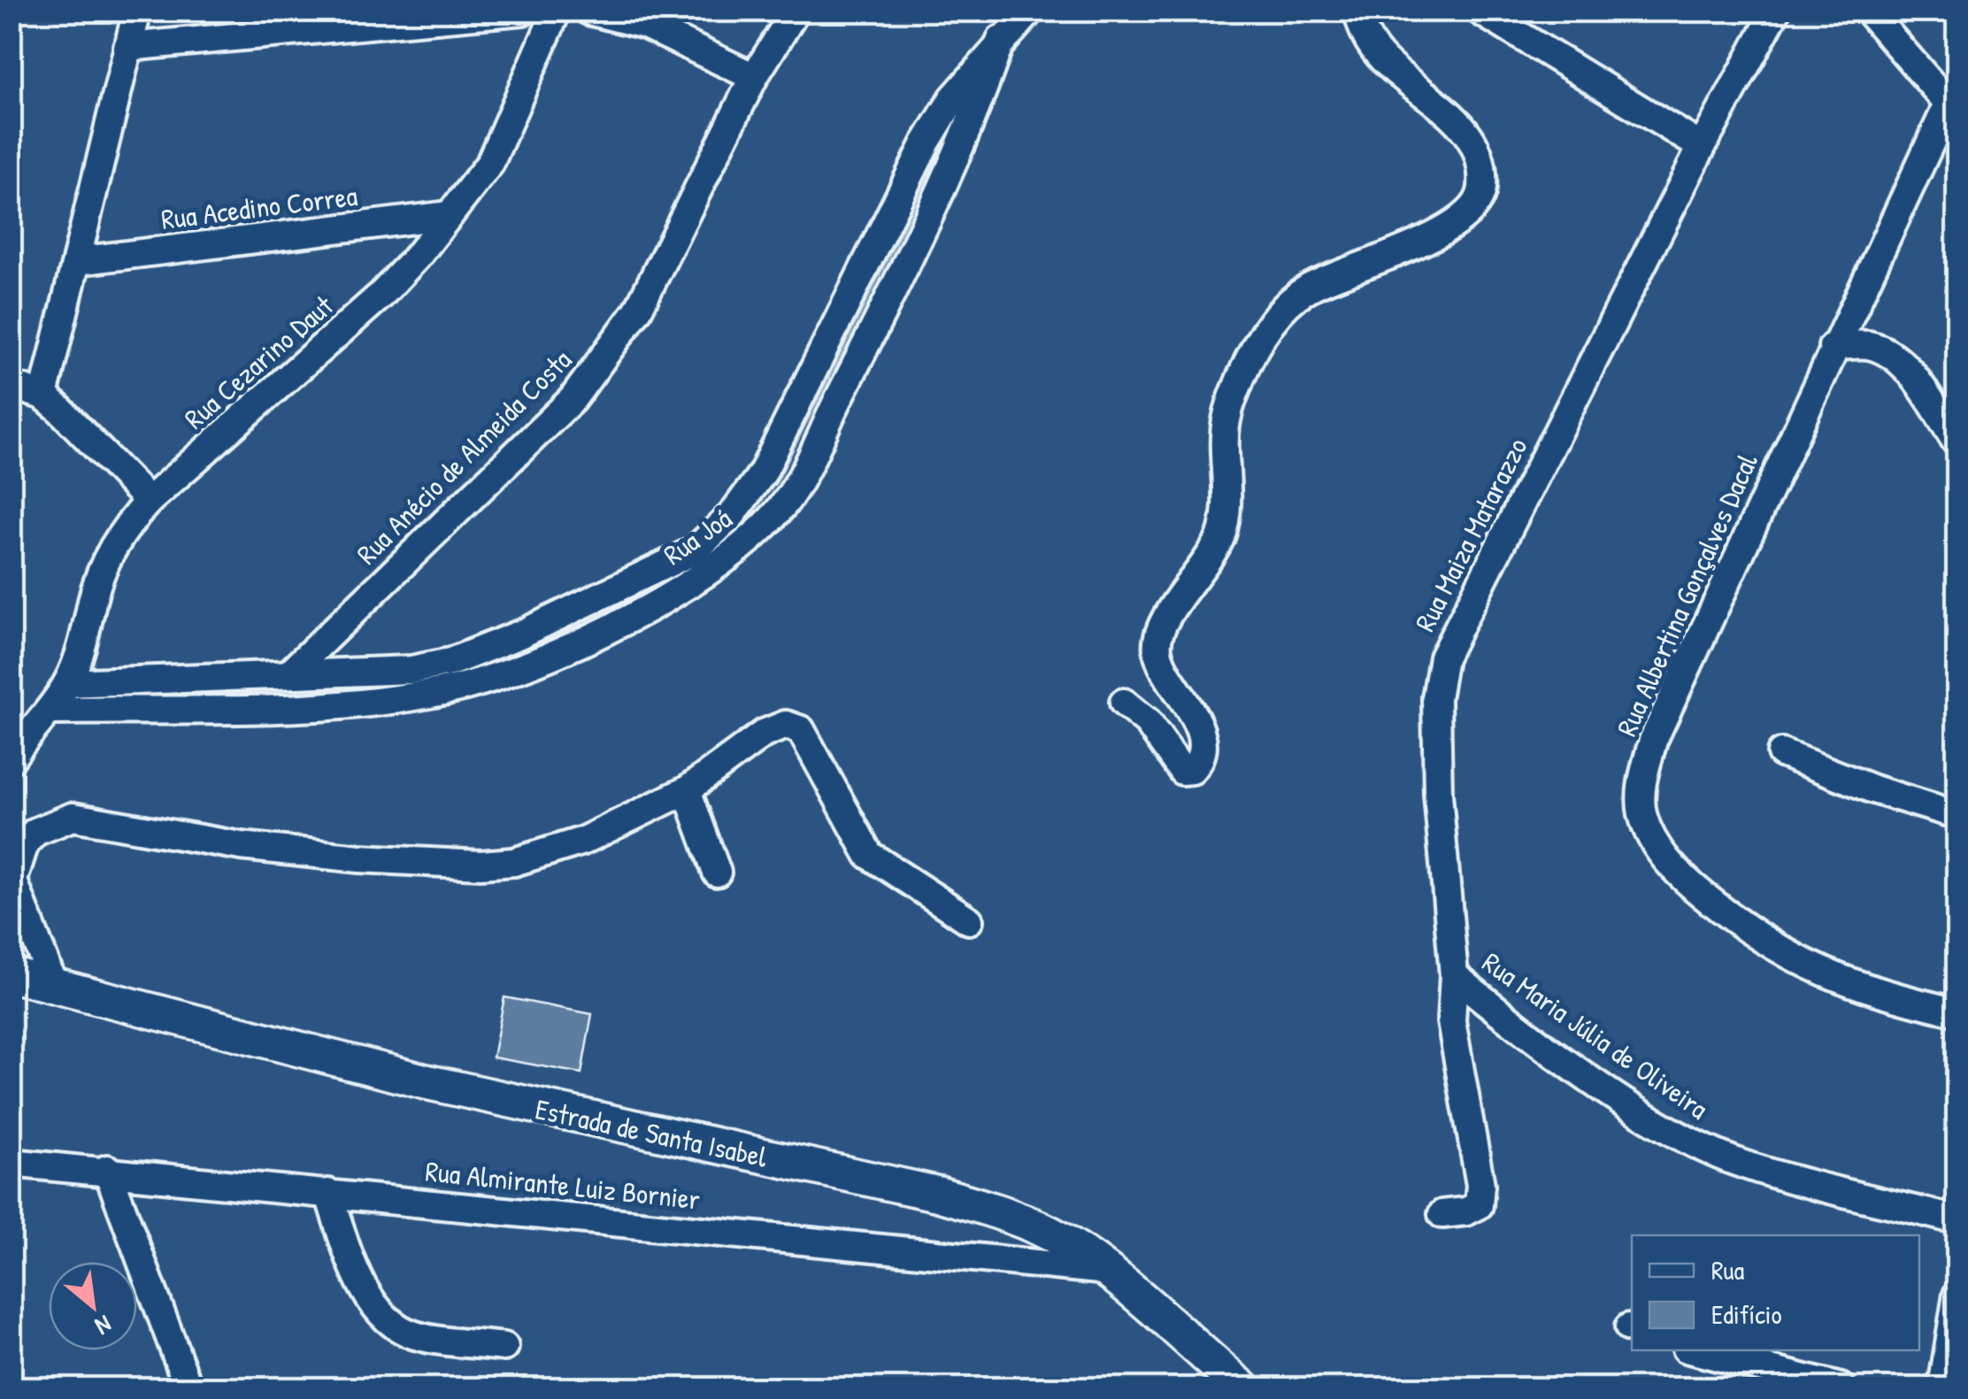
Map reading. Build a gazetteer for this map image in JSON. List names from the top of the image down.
{
  "streets": {
    "main road": ["Estrada de Santa Isabel"],
    "street": [
      "Rua Acedino Correa",
      "Rua Cezarino Daut",
      "Rua Anécio de Almeida Costa",
      "Rua Maiza Matarazzo",
      "Rua Joá",
      "Rua Albertina Gonçalves Dacal",
      "Rua Maria Júlia de Oliveira",
      "Rua Almirante Luiz Bornier"
    ]
  },
  "crossings": [
    ["Rua Acedino Correa", "Rua Cezarino Daut"],
    ["Rua Cezarino Daut", "Rua Joá"],
    ["Rua Anécio de Almeida Costa", "Rua Joá"],
    ["Rua Maiza Matarazzo", "Rua Maria Júlia de Oliveira"],
    ["Estrada de Santa Isabel", "Rua Almirante Luiz Bornier"]
  ],
  "legend": ["Rua", "Edifício"],
  "north": "bottom right"
}
